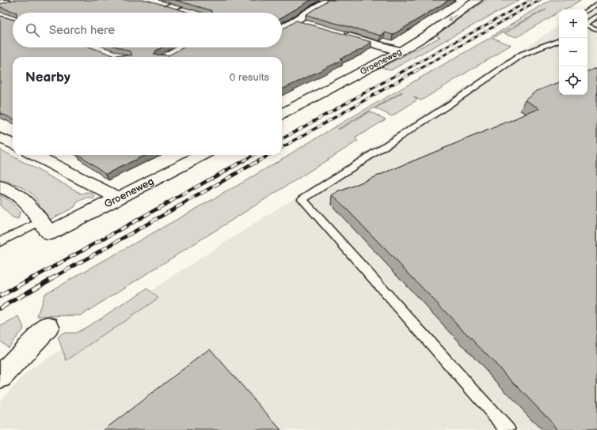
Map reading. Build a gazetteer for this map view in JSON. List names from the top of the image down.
{
  "streets": {
    "street": ["Groeneweg"]
  },
  "page": {
    "map_buttons": ["+", "−"],
    "search": "Search here",
    "heading": ["Nearby", "0 results"]
  }
}
